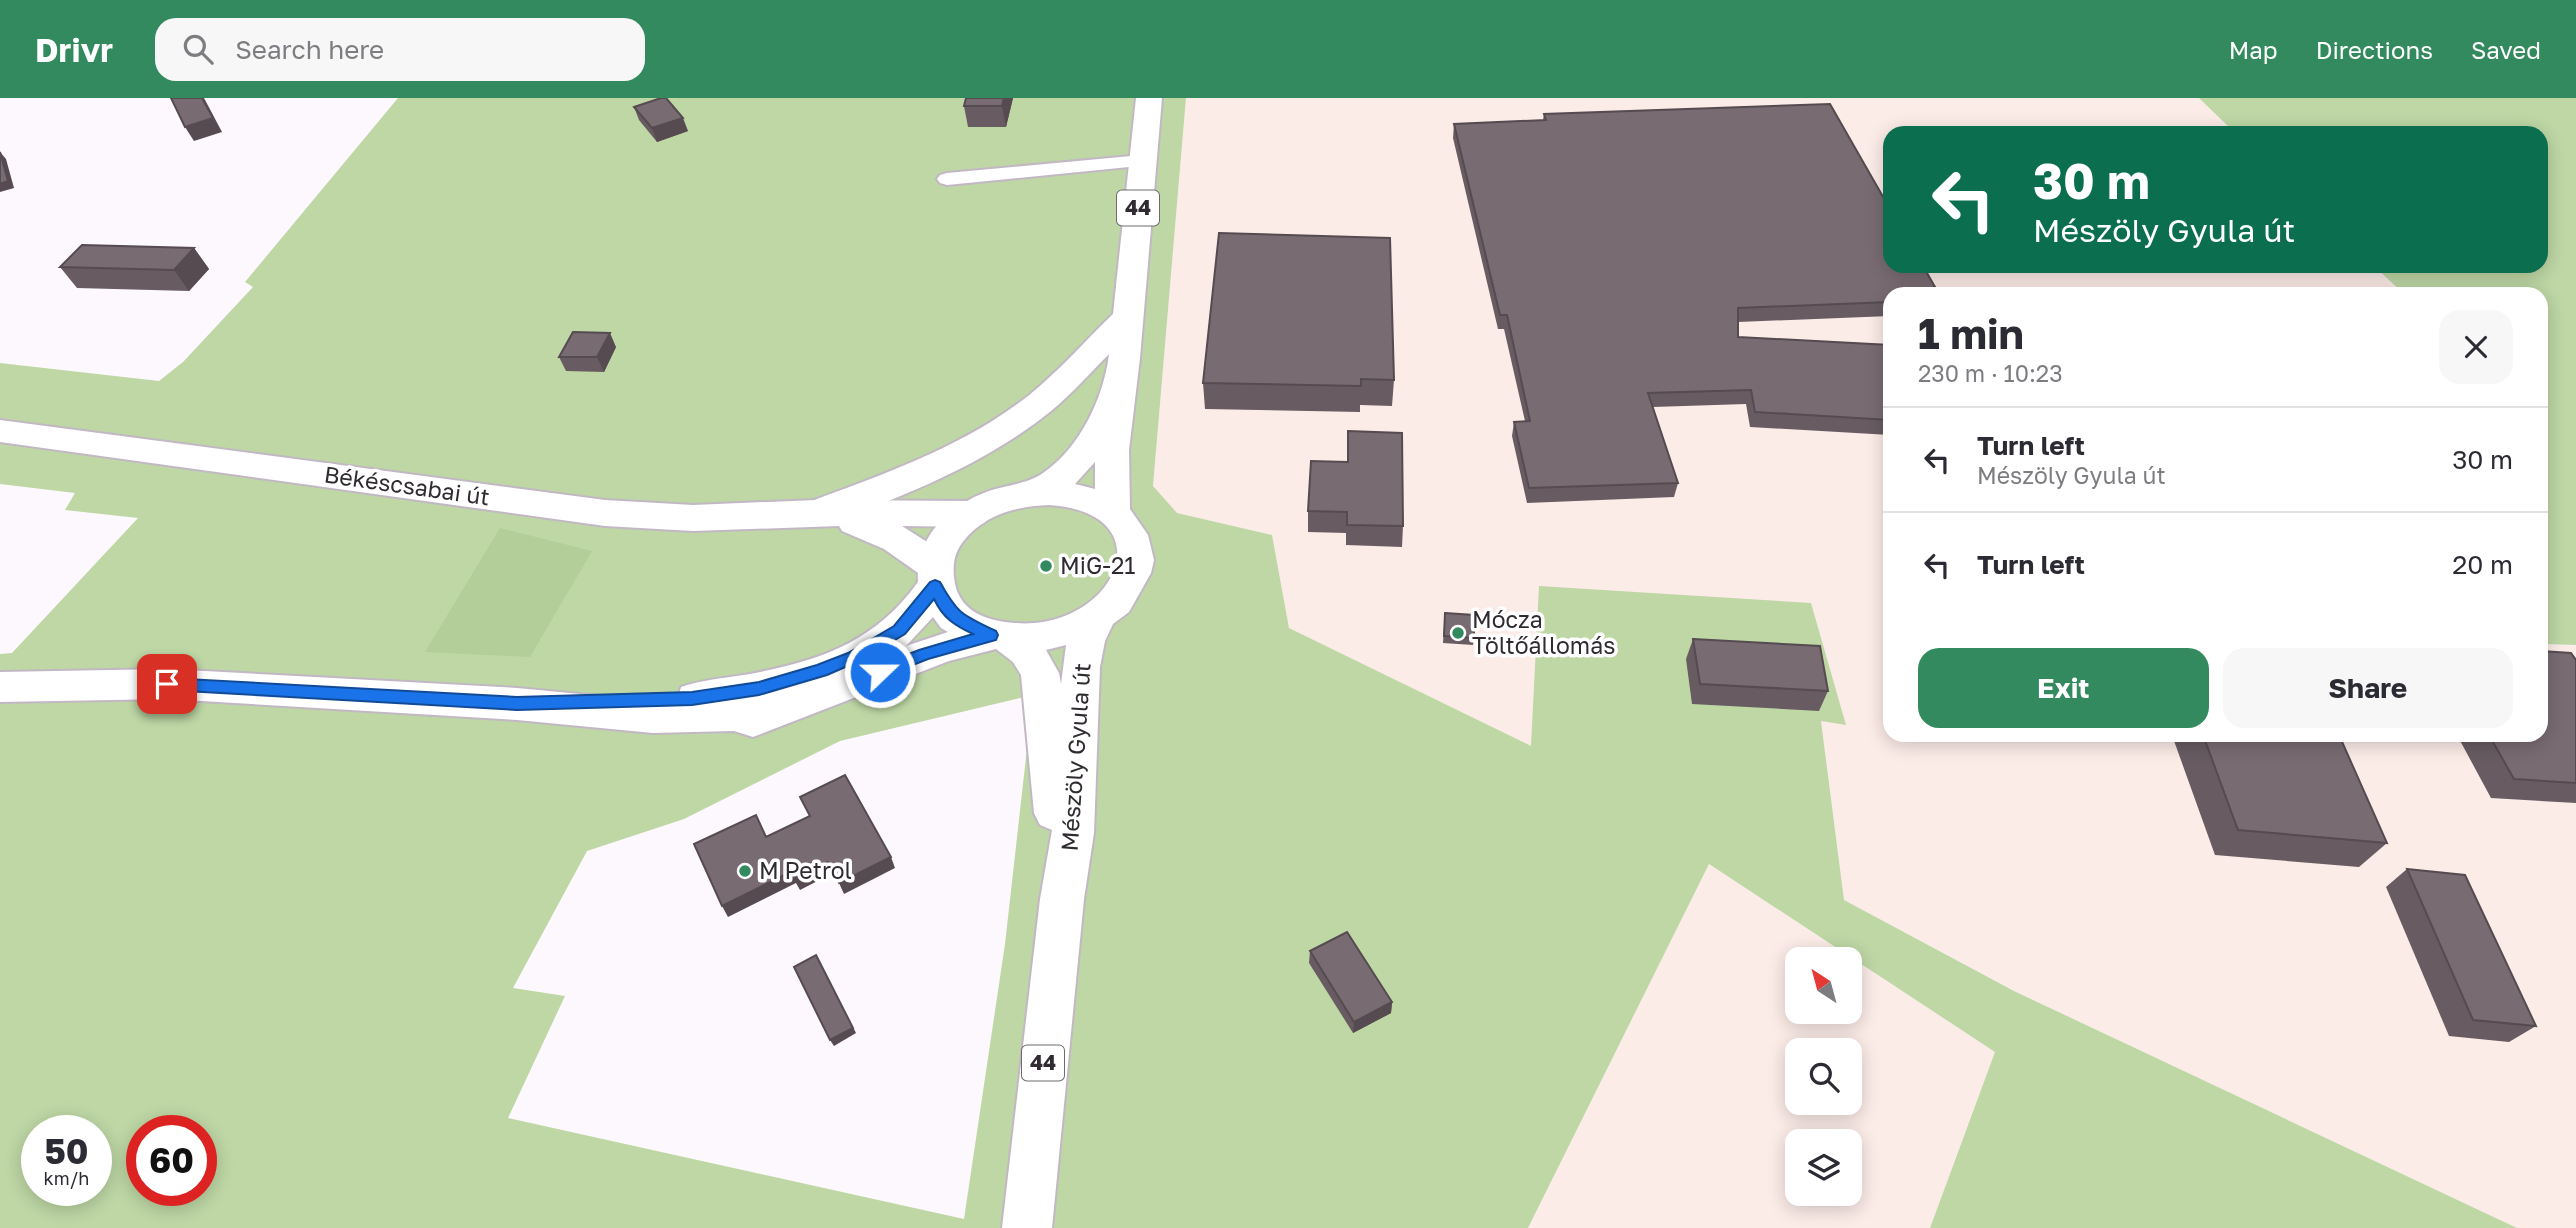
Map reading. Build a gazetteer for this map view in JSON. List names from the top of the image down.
{
  "streets": {
    "main road": ["44", "Békéscsabai út", "Mészöly Gyula út"]
  },
  "crossings": [
    ["Békéscsabai út", "Mészöly Gyula út"]
  ],
  "places": ["MiG-21", "Mócza Töltőállomás", "M Petrol"],
  "north": "top left",
  "page": {
    "header": "Drivr",
    "search": "Search here",
    "nav": ["Map", "Directions", "Saved"],
    "turn": ["30 m", "Mészöly Gyula út"],
    "heading": ["1 min", "230 m · 10:23"],
    "list": [
      {
        "name": "Turn left",
        "note": "Mészöly Gyula út",
        "value": "30 m"
      },
      {
        "name": "Turn left",
        "value": "20 m"
      }
    ],
    "buttons": ["Exit", "Share"],
    "speed": "50 km/h",
    "limit": "60"
  }
}
